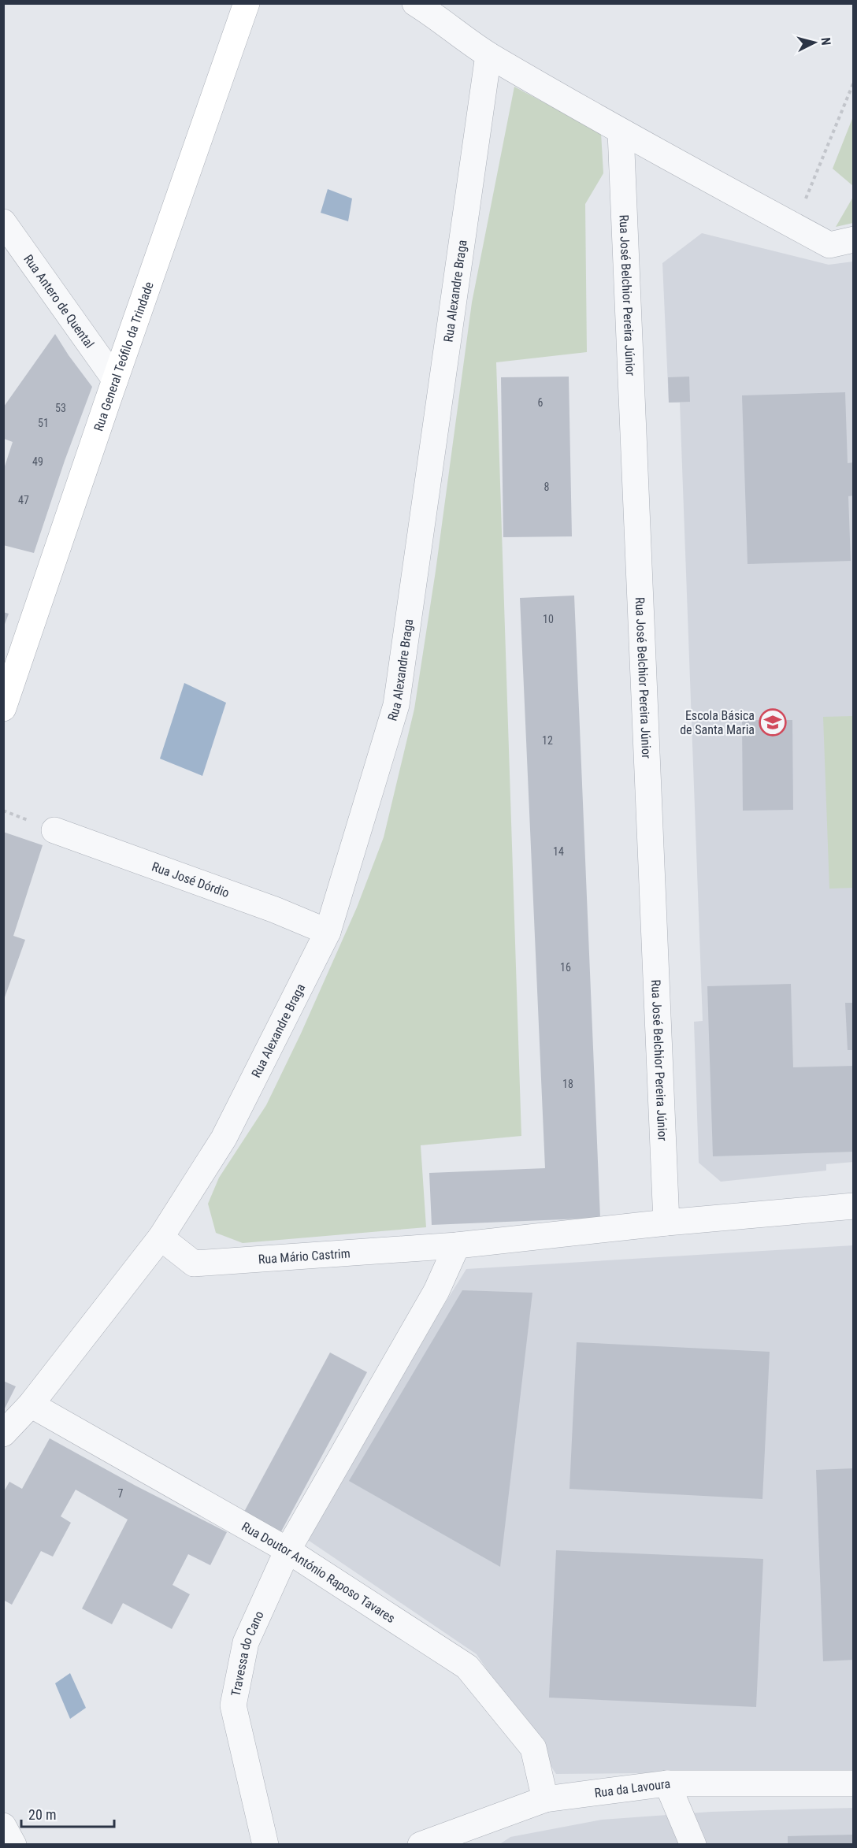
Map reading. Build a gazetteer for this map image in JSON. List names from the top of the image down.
{
  "streets": {
    "main road": ["Rua General Teófilo da Trindade"],
    "street": [
      "Rua Alexandre Braga",
      "Rua José Belchior Pereira Júnior",
      "Rua Antero de Quental",
      "Rua José Dórdio",
      "Rua Mário Castrim",
      "Rua Doutor António Raposo Tavares",
      "Travessa do Cano",
      "Rua da Lavoura"
    ]
  },
  "crossings": [
    ["Rua Alexandre Braga", "Rua José Dórdio"],
    ["Rua Alexandre Braga", "Rua Mário Castrim"],
    ["Rua Alexandre Braga", "Rua Doutor António Raposo Tavares"],
    ["Rua José Belchior Pereira Júnior", "Rua Mário Castrim"],
    ["Rua Antero de Quental", "Rua General Teófilo da Trindade"],
    ["Rua Mário Castrim", "Travessa do Cano"],
    ["Rua Doutor António Raposo Tavares", "Travessa do Cano"],
    ["Rua Doutor António Raposo Tavares", "Rua da Lavoura"]
  ],
  "places": {
    "school or university": ["Escola Básica de Santa Maria"]
  },
  "house_numbers": [
    "6",
    "53",
    "51",
    "49",
    "8",
    "47",
    "10",
    "12",
    "14",
    "16",
    "18",
    "7"
  ],
  "scale_bar": "20 m",
  "north": "right"
}
